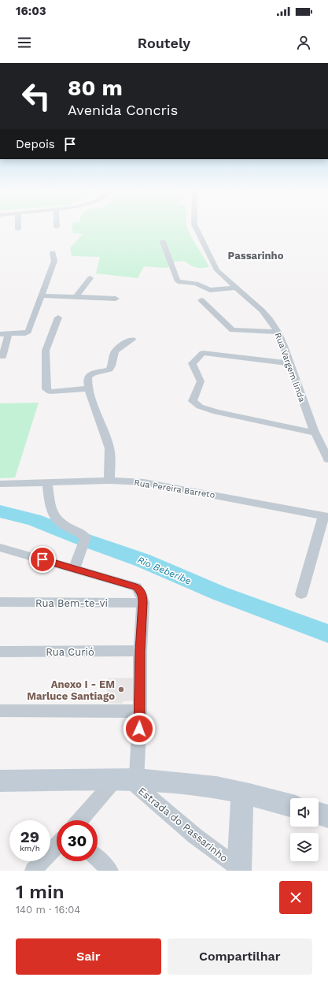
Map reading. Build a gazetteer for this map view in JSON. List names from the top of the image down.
{
  "streets": {
    "street": [
      "Rua Vargem linda",
      "Rua Pereira Barreto",
      "Rua Bem-te-vi",
      "Rua Curió",
      "Estrada do Passarinho"
    ]
  },
  "districts": ["Passarinho"],
  "water": ["Rio Beberibe"],
  "places": ["Anexo I - EM Marluce Santiago"],
  "page": {
    "status": "16:03",
    "header": "Routely",
    "turn": ["80 m", "Avenida Concris"],
    "then": "Depois",
    "speed": "29 km/h",
    "limit": "30",
    "heading": ["1 min", "140 m · 16:04"],
    "buttons": ["Sair", "Compartilhar"]
  }
}
